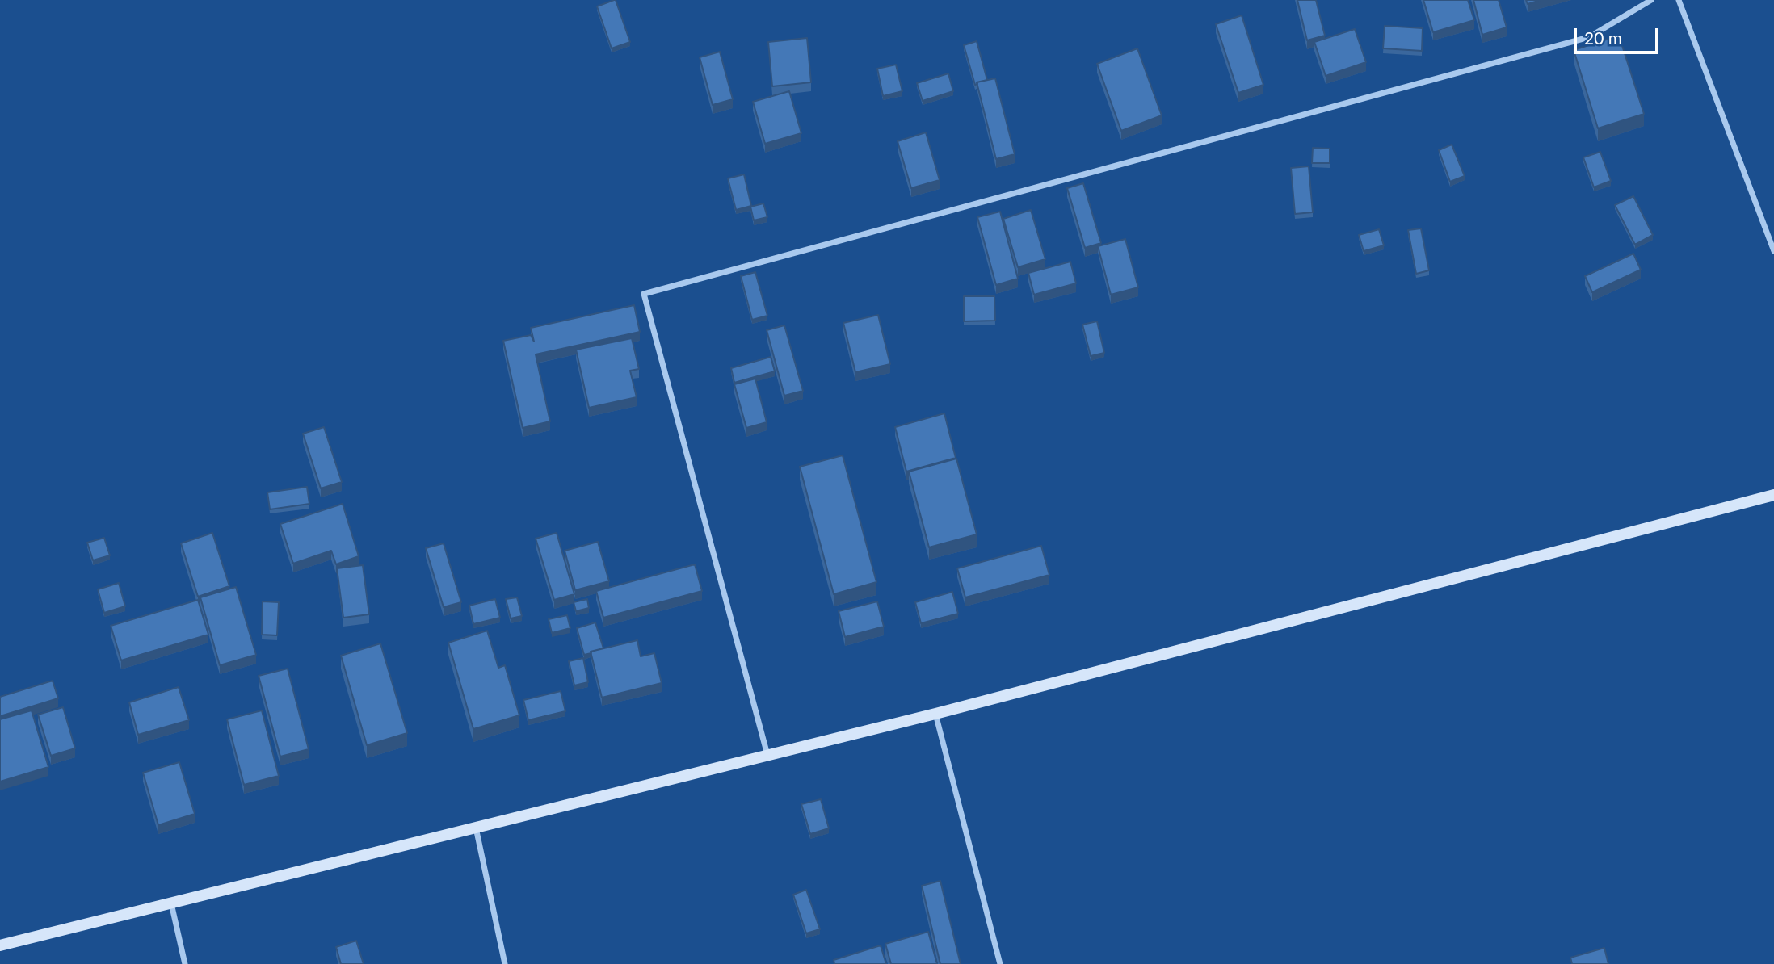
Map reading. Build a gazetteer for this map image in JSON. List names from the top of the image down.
{
  "scale_bar": "20 m"
}
